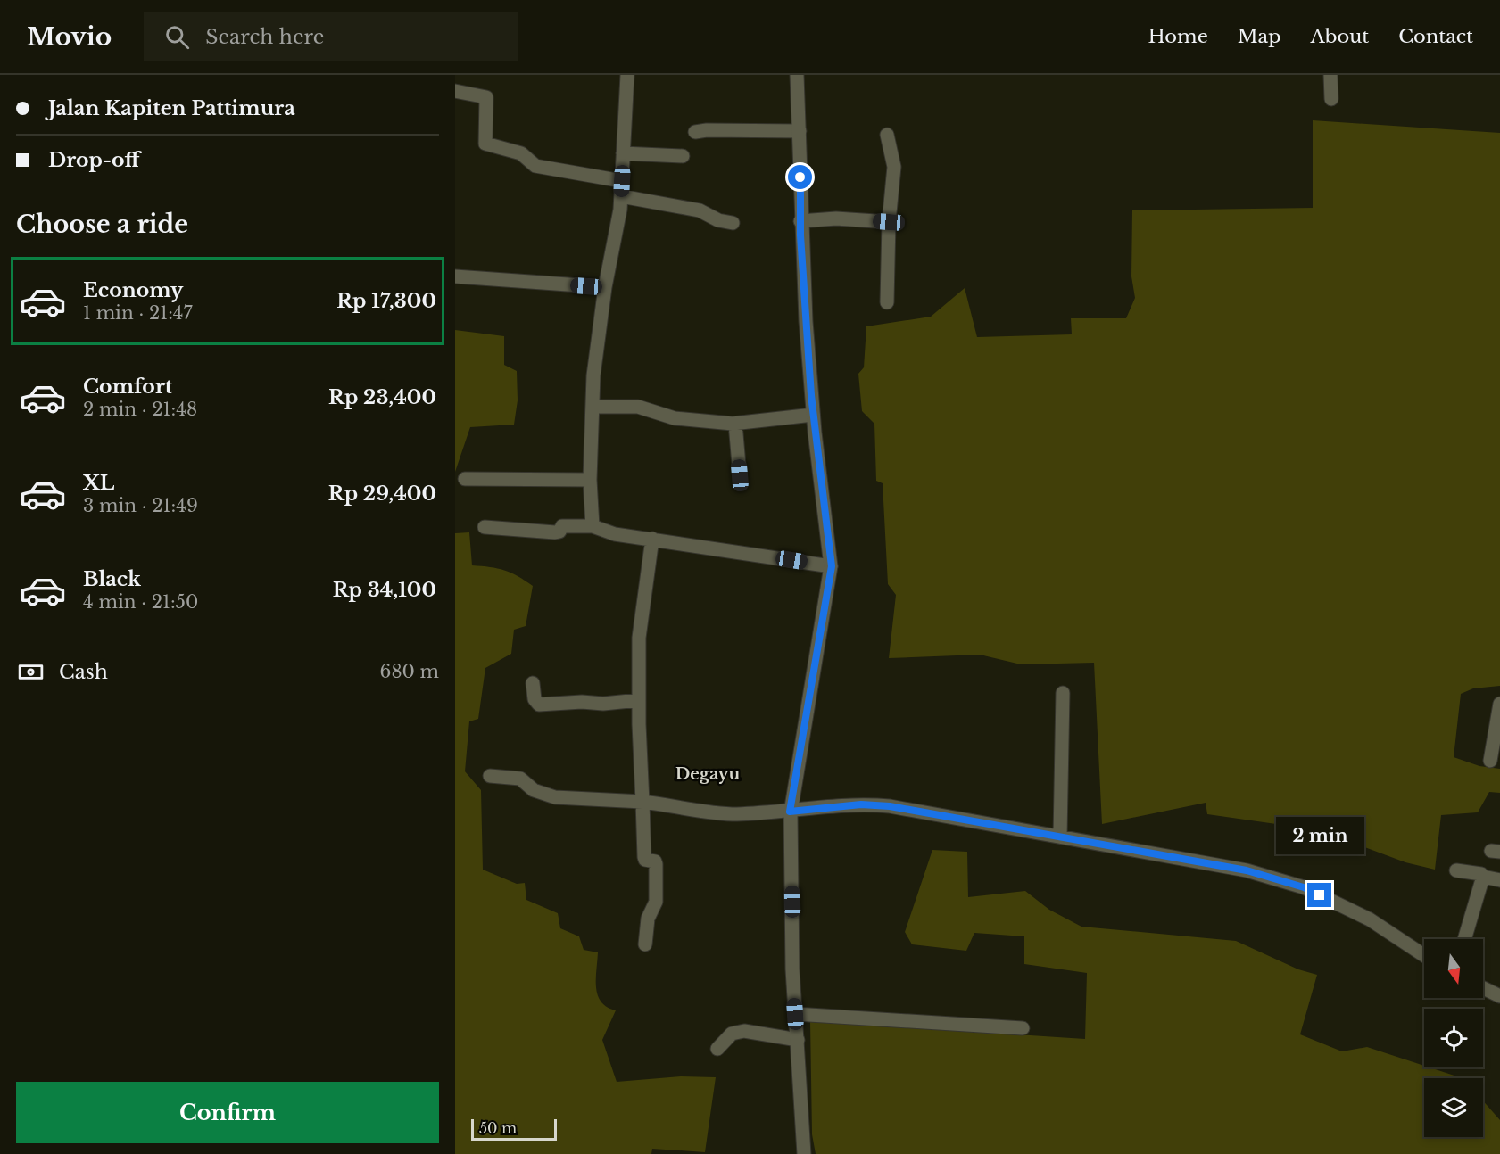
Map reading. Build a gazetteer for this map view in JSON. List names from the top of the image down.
{
  "districts": ["Degayu"],
  "scale_bar": "50 m",
  "north": "bottom",
  "page": {
    "header": "Movio",
    "search": "Search here",
    "nav": [
      "Home",
      "Map",
      "About",
      "Contact"
    ],
    "banner": ["Jalan Kapiten Pattimura", "Drop-off"],
    "heading": "Choose a ride",
    "list": [
      {
        "name": "Economy",
        "note": "1 min · 21:47",
        "value": "Rp 17,300"
      },
      {
        "name": "Comfort",
        "note": "2 min · 21:48",
        "value": "Rp 23,400"
      },
      {
        "name": "XL",
        "note": "3 min · 21:49",
        "value": "Rp 29,400"
      },
      {
        "name": "Black",
        "note": "4 min · 21:50",
        "value": "Rp 34,100"
      }
    ],
    "pay": ["Cash", "680 m"],
    "bubble": "2 min",
    "buttons": "Confirm",
    "scale": "50 m"
  }
}
